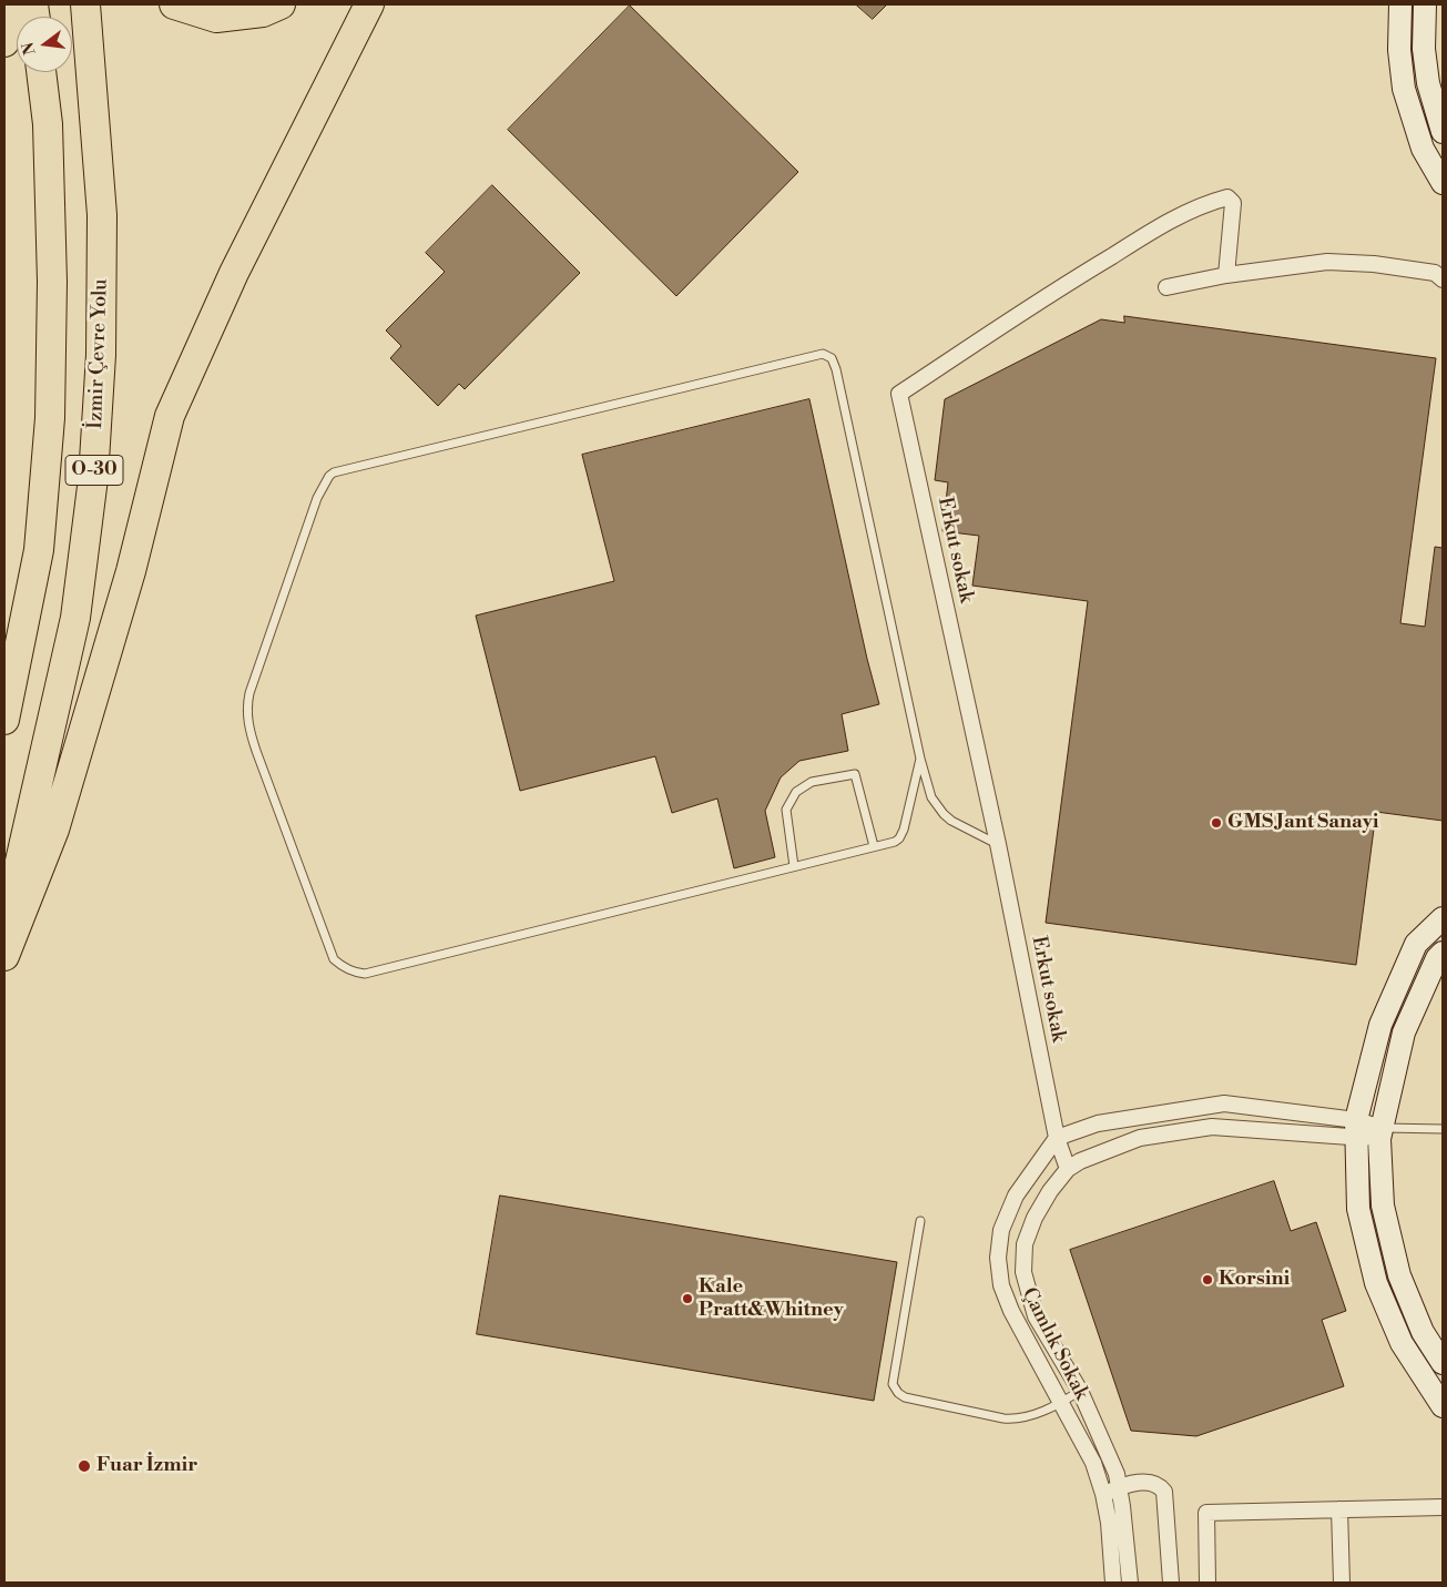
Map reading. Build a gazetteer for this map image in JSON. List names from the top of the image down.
{
  "streets": {
    "highway": ["İzmir Çevre Yolu", "O-30"],
    "street": ["Erkut sokak", "Çamlık Sokak"]
  },
  "crossings": [
    ["Erkut sokak", "Çamlık Sokak"]
  ],
  "places": [
    "GMS Jant Sanayi",
    "Korsini",
    "Kale Pratt&Whitney",
    "Fuar İzmir"
  ],
  "north": "left"
}
